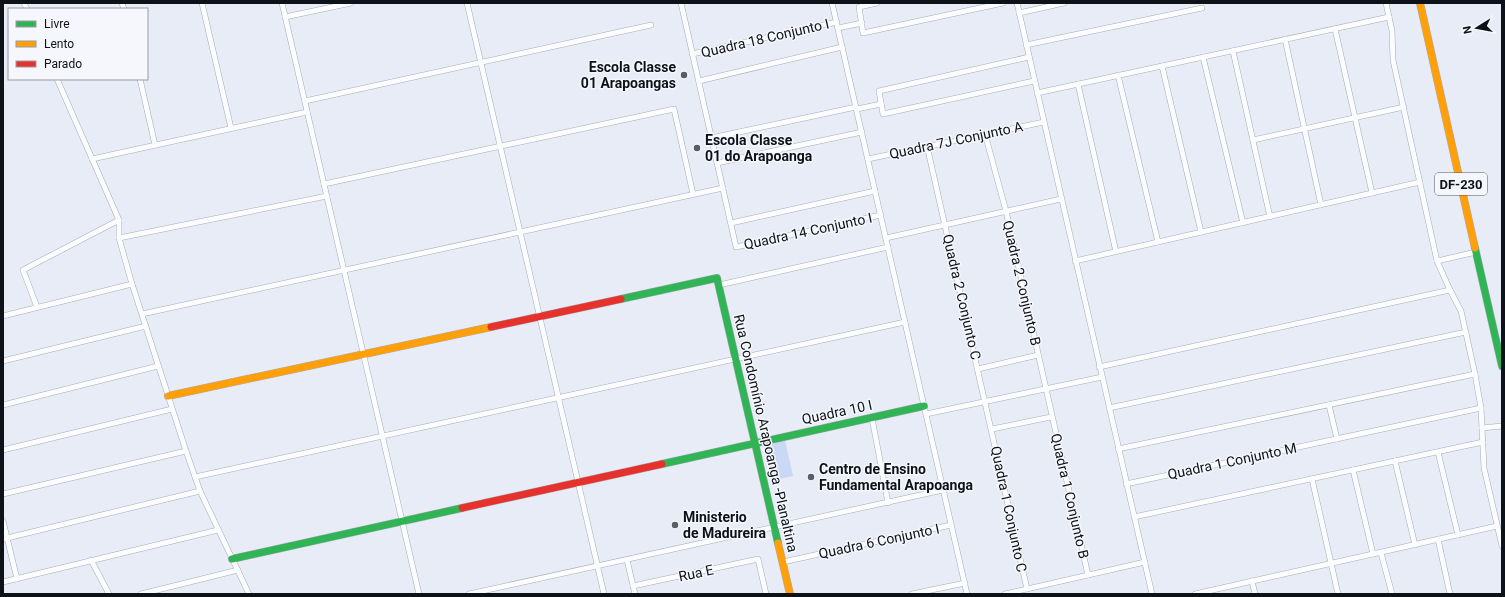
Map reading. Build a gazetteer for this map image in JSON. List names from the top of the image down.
{
  "streets": {
    "street": [
      "Quadra 18 Conjunto I",
      "Quadra 7J Conjunto A",
      "DF-230",
      "Quadra 14 Conjunto I",
      "Quadra 2 Conjunto B",
      "Quadra 2 Conjunto C",
      "Quadra 10 I",
      "Rua Condomínio Arapoanga -Planaltina",
      "Quadra 1 Conjunto M",
      "Quadra 1 Conjunto B",
      "Quadra 1 Conjunto C",
      "Quadra 6 Conjunto I",
      "Rua E"
    ]
  },
  "crossings": [
    ["Quadra 7J Conjunto A", "Quadra 2 Conjunto B"],
    ["Quadra 7J Conjunto A", "Quadra 2 Conjunto C"],
    ["Quadra 2 Conjunto B", "Quadra 1 Conjunto B"],
    ["Quadra 2 Conjunto C", "Quadra 1 Conjunto C"],
    ["Quadra 10 I", "Rua Condomínio Arapoanga -Planaltina"],
    ["Rua Condomínio Arapoanga -Planaltina", "Quadra 6 Conjunto I"]
  ],
  "places": [
    "Escola Classe 01 Arapoangas",
    "Escola Classe 01 do Arapoanga",
    "Centro de Ensino Fundamental Arapoanga",
    "Ministerio de Madureira"
  ],
  "legend": ["Livre", "Lento", "Parado"],
  "north": "left"
}
